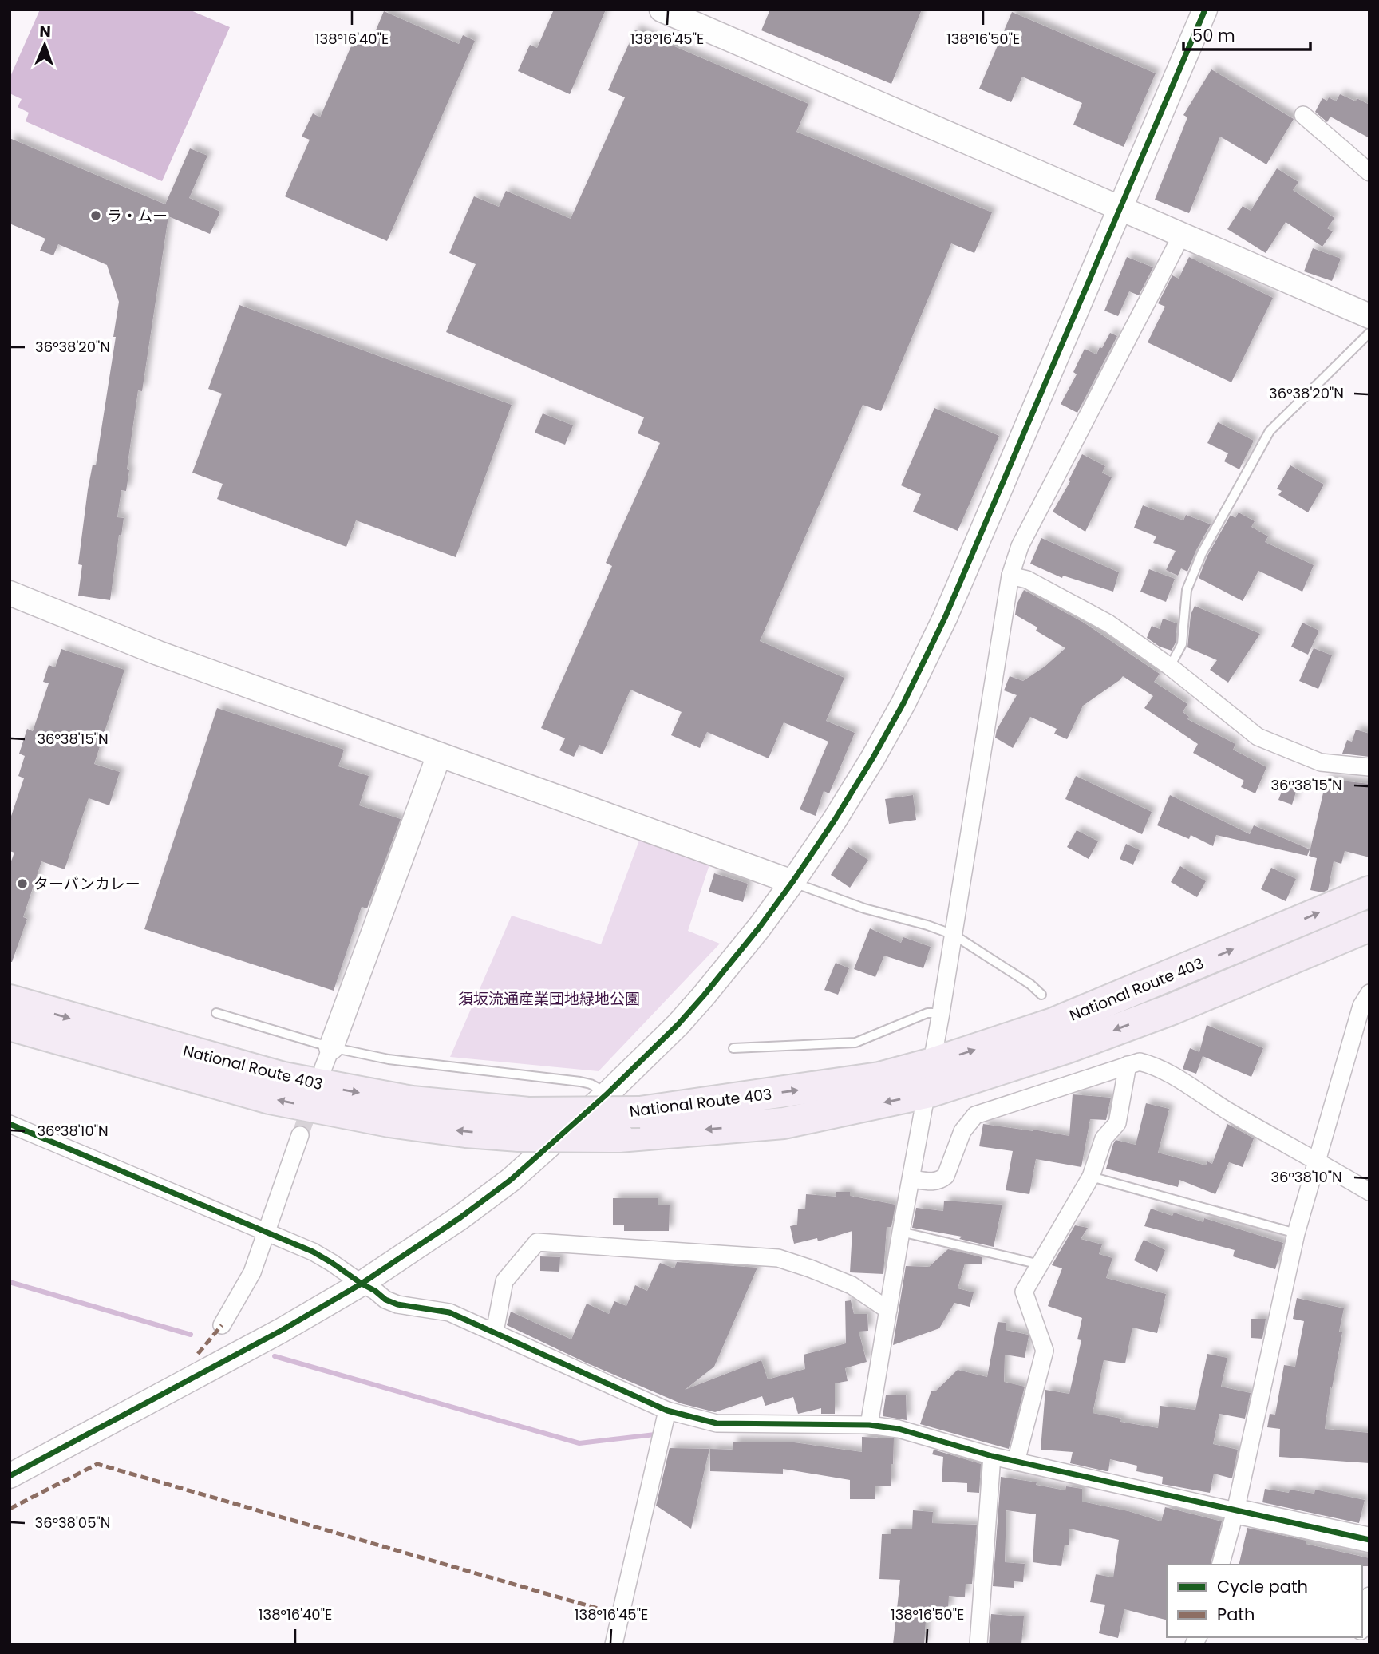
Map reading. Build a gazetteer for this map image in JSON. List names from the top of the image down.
{
  "streets": {
    "highway": ["National Route 403"]
  },
  "parks": ["須坂流通産業団地緑地公園"],
  "places": ["ラ・ムー", "ターバンカレー"],
  "legend": ["Cycle path", "Path"],
  "scale_bar": "50 m",
  "north": "top",
  "coordinates": [
    "138°16'40\"E",
    "138°16'45\"E",
    "138°16'50\"E",
    "36°38'20\"N",
    "36°38'15\"N",
    "36°38'10\"N",
    "36°38'05\"N"
  ]
}
